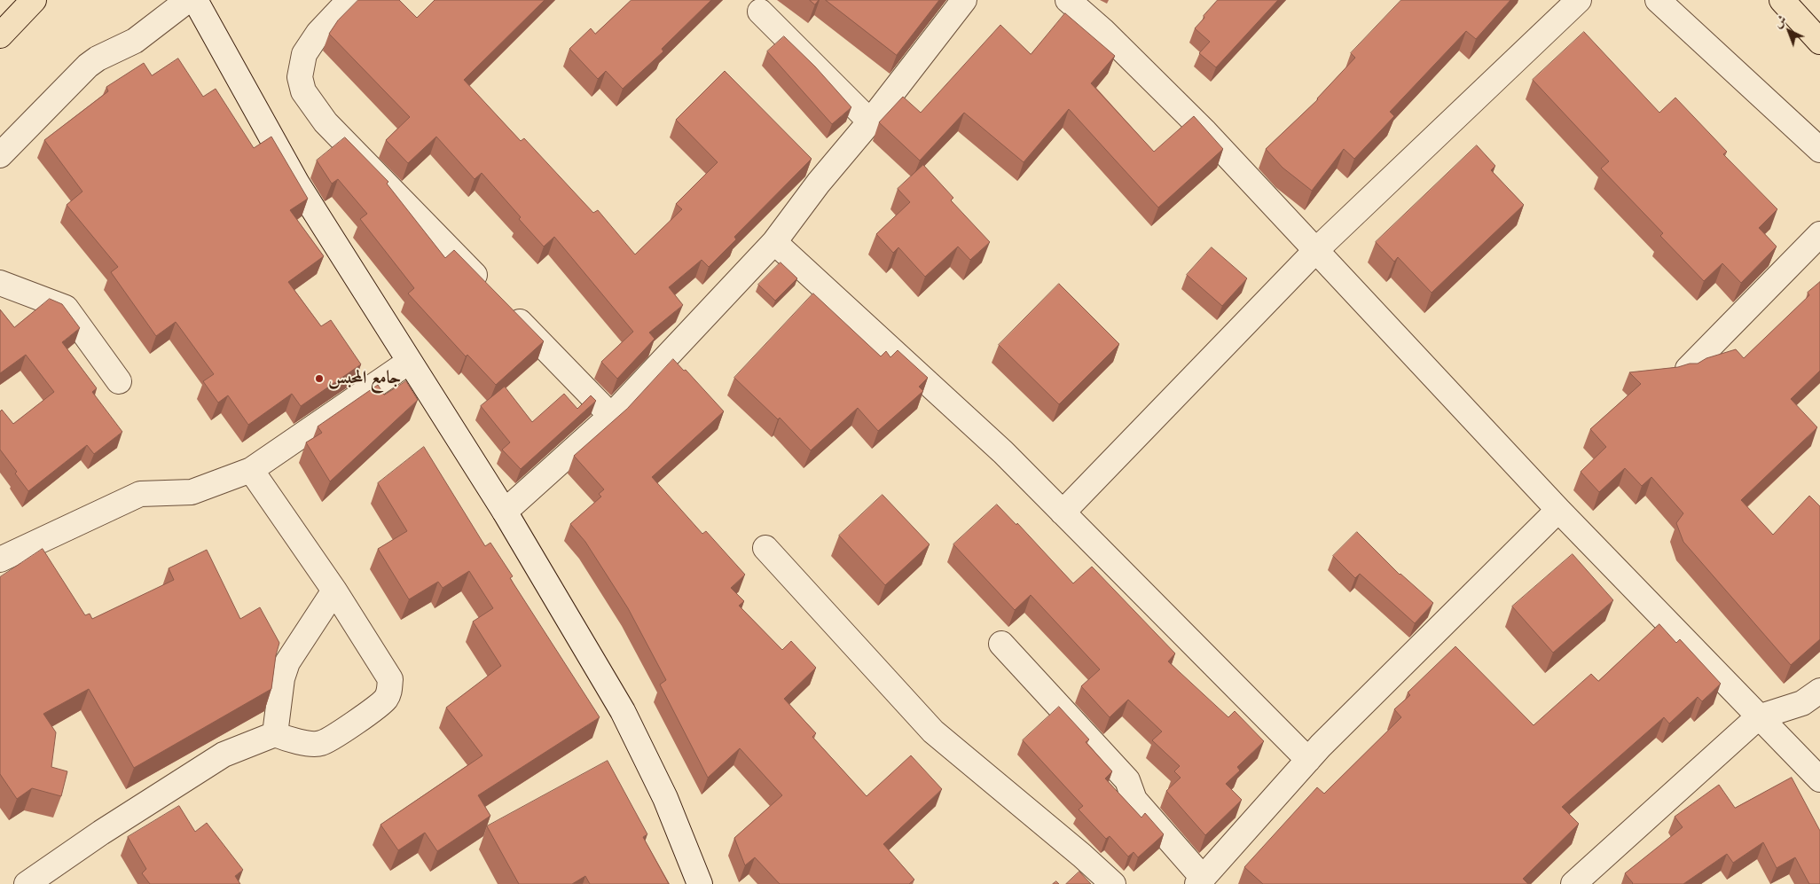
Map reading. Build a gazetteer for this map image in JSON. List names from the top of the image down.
{
  "places": ["جامع المحبس"],
  "north": "top left"
}
